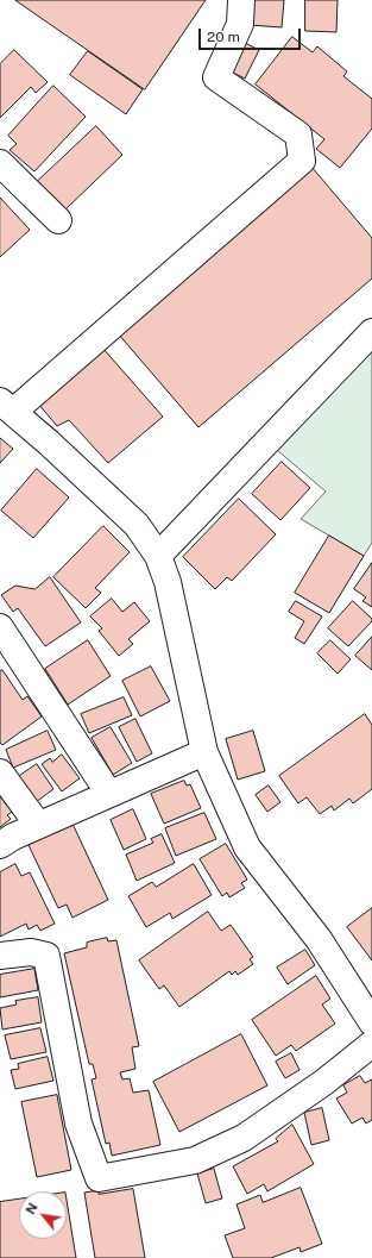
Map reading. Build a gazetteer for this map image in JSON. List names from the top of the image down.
{
  "scale_bar": "20 m",
  "north": "top left"
}
